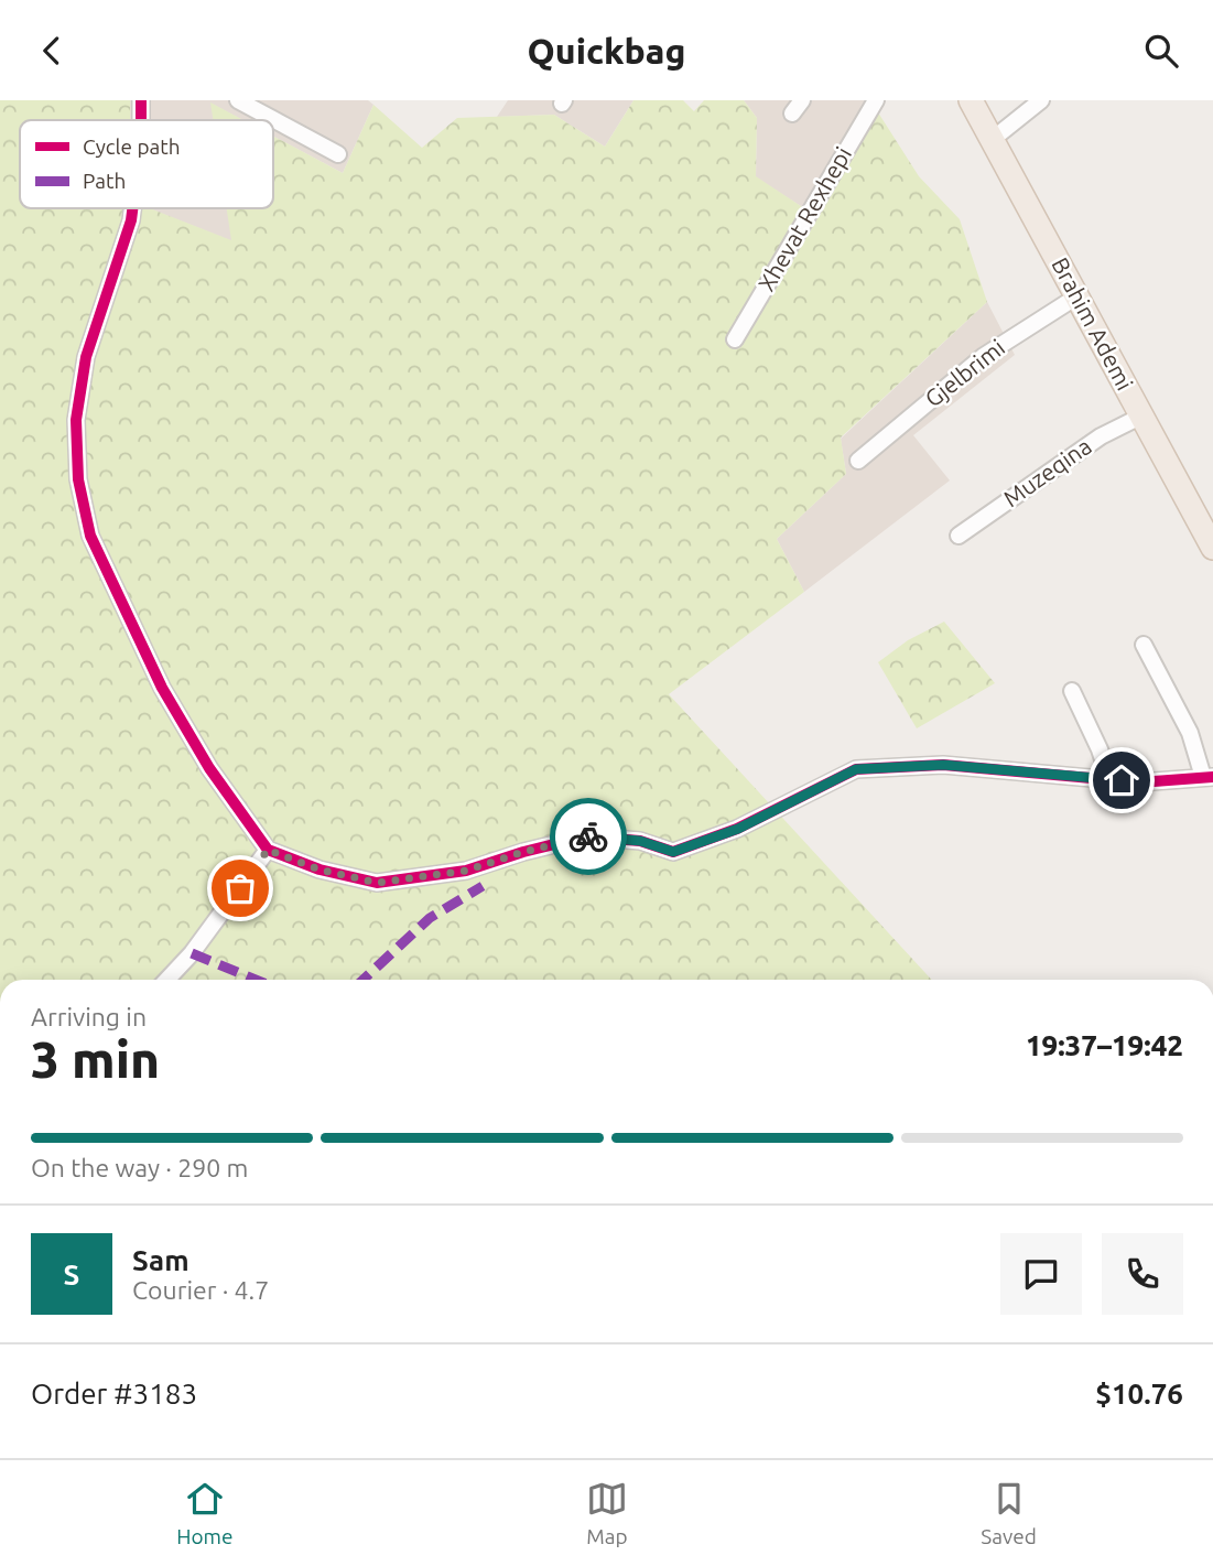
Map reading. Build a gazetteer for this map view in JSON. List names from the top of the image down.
{
  "streets": {
    "main road": ["Brahim Ademi"],
    "street": ["Xhevat Rexhepi", "Gjelbrimi", "Muzeqina"]
  },
  "crossings": [
    ["Brahim Ademi", "Gjelbrimi"],
    ["Brahim Ademi", "Muzeqina"]
  ],
  "legend": ["Cycle path", "Path"],
  "page": {
    "header": "Quickbag",
    "heading": ["3 min", "Arriving in", "19:37–19:42"],
    "panel": [
      "Sam",
      "Courier · 4.7",
      "Order #3183",
      "$10.76"
    ],
    "bar": "On the way · 290 m",
    "round": "S",
    "tabs": ["Home", "Map", "Saved"]
  }
}
